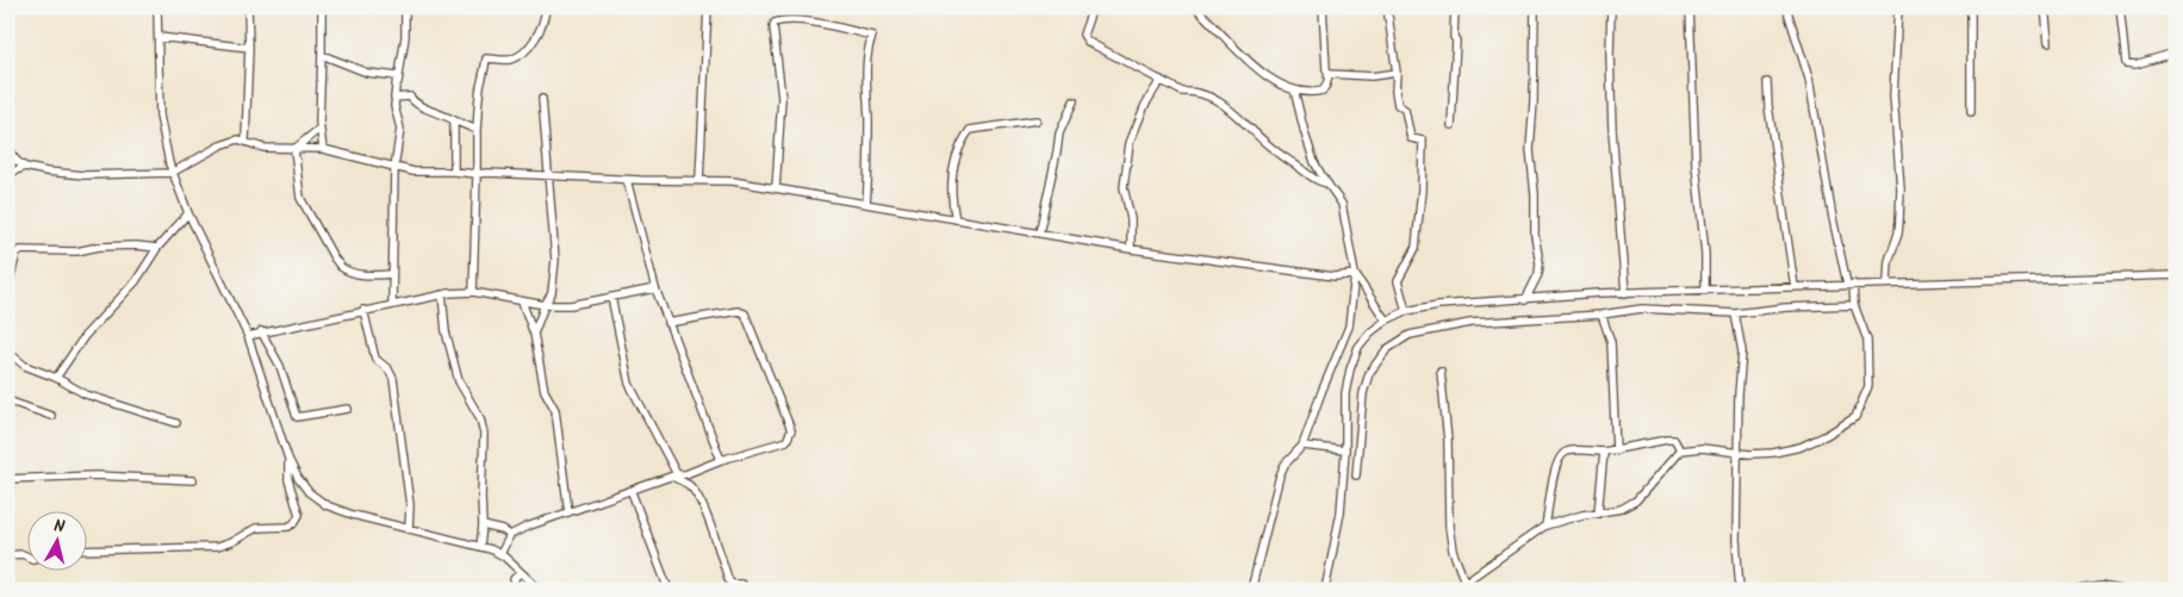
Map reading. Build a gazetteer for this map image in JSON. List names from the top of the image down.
{
  "north": "top"
}
